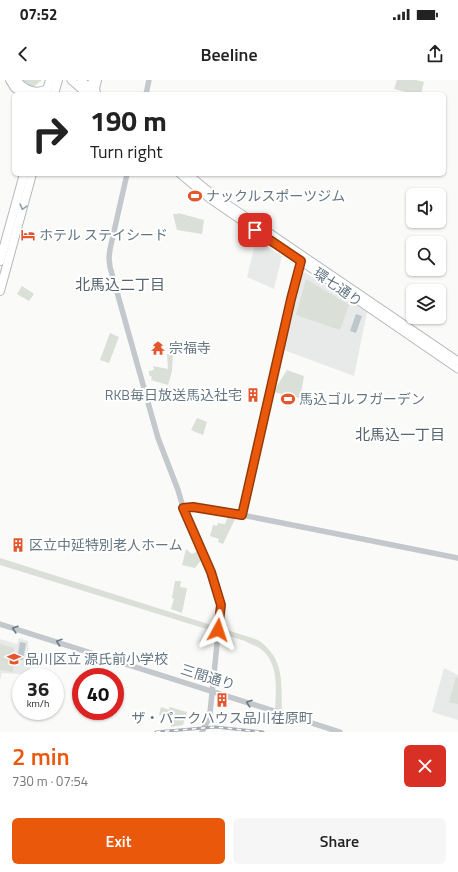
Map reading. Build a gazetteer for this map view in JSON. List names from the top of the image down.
{
  "streets": {
    "main road": ["環七通り"],
    "street": ["三間通り"]
  },
  "one_way": ["三間通り"],
  "districts": ["北馬込二丁目", "北馬込一丁目"],
  "places": {
    "sports": ["ナックルスポーツジム", "馬込ゴルフガーデン"],
    "hotel": ["ホテル ステイシード"],
    "temple": ["宗福寺"],
    "building": ["RKB毎日放送馬込社宅", "区立中延特別老人ホーム", "ザ・パークハウス品川荏原町"],
    "school or university": ["品川区立 源氏前小学校"]
  },
  "page": {
    "status": "07:52",
    "header": "Beeline",
    "turn": ["190 m", "Turn right"],
    "speed": "36 km/h",
    "limit": "40",
    "heading": ["2 min", "730 m · 07:54"],
    "buttons": ["Exit", "Share"]
  }
}
